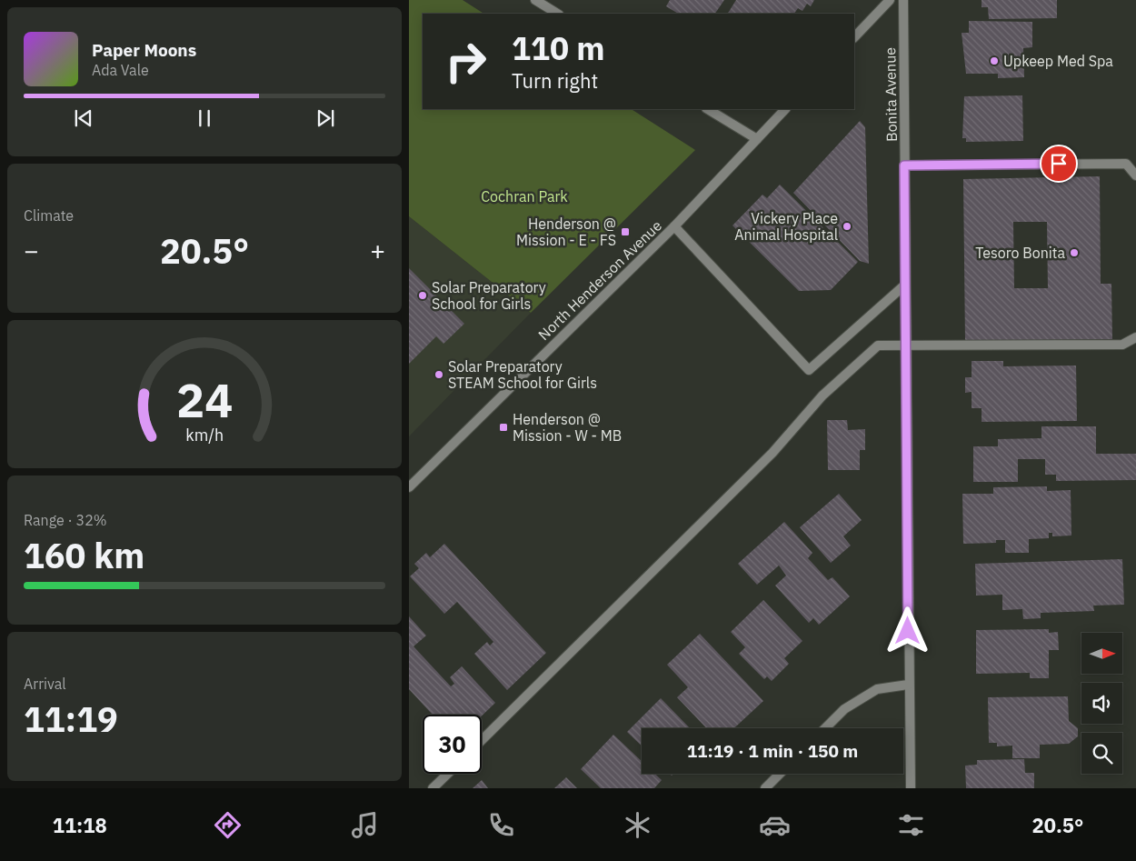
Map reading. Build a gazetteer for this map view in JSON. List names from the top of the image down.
{
  "streets": {
    "street": ["Bonita Avenue", "North Henderson Avenue"]
  },
  "parks": ["Cochran Park"],
  "places": {
    "other": [
      "Upkeep Med Spa",
      "Vickery Place Animal Hospital",
      "Tesoro Bonita",
      "Solar Preparatory School for Girls",
      "Solar Preparatory STEAM School for Girls"
    ],
    "transit": ["Henderson @ Mission - E - FS", "Henderson @ Mission - W - MB"]
  },
  "north": "right",
  "page": {
    "turn": ["110 m", "Turn right"],
    "song": ["Paper Moons", "Ada Vale"],
    "tile": [
      "Climate",
      ["Range · 32%", "160 km"],
      ["Arrival", "11:19"]
    ],
    "heat": ["−", "20.5°", "+"],
    "limit": "30",
    "trip": "11:19 · 1 min · 150 m",
    "tabs": ["11:18", "20.5°"],
    "gauge": ["24", "km/h"]
  }
}
